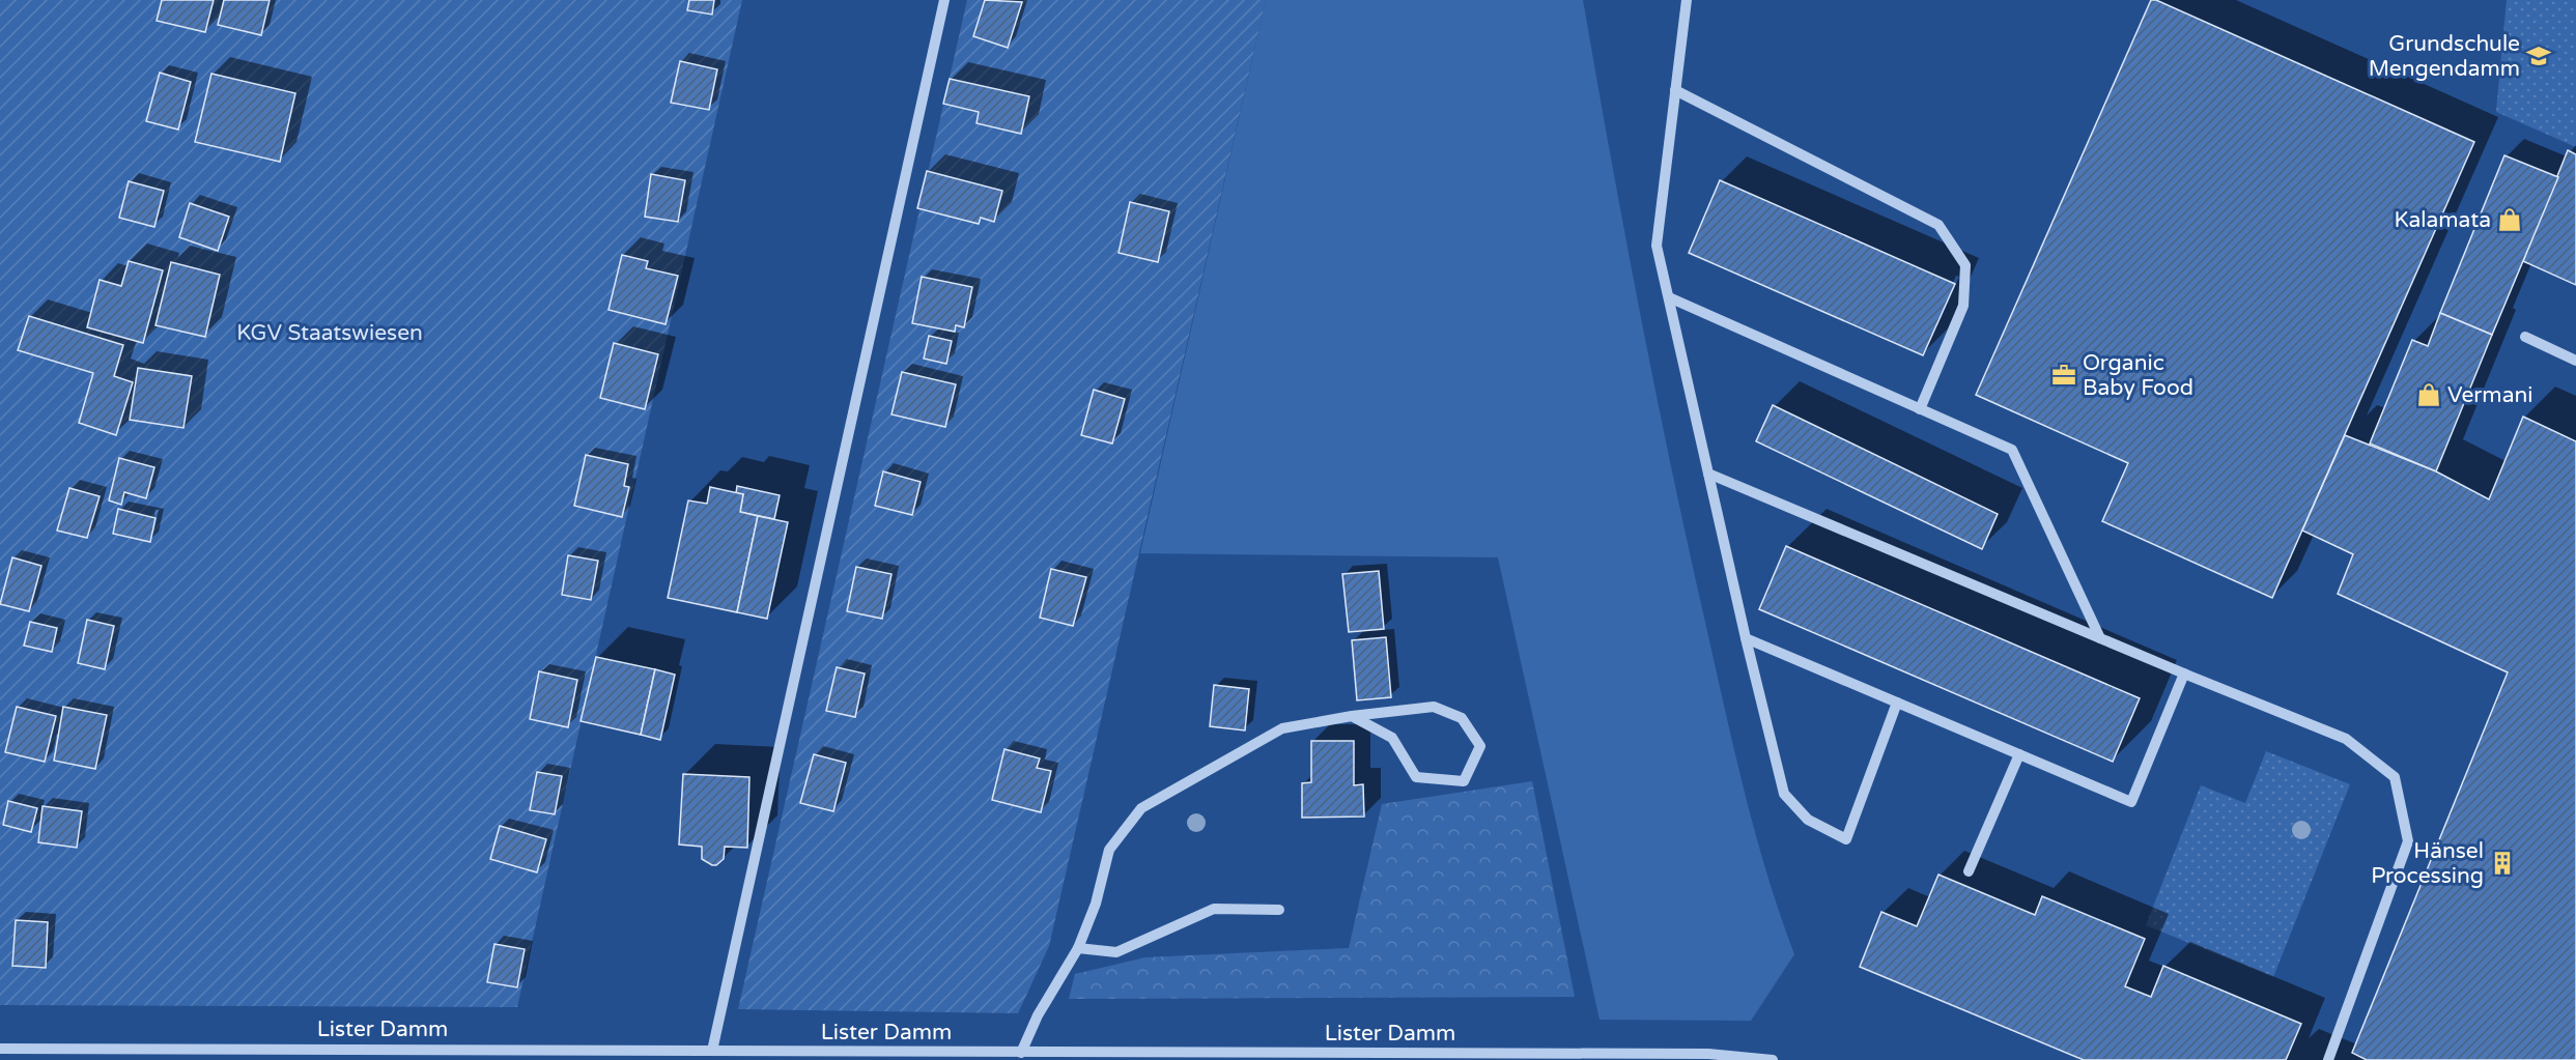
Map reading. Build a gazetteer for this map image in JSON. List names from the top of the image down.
{
  "streets": {
    "street": ["Lister Damm"]
  },
  "parks": ["KGV Staatswiesen"],
  "places": {
    "school or university": ["Grundschule Mengendamm"],
    "shop": ["Kalamata", "Vermani"],
    "office": ["Organic Baby Food"],
    "building": ["Hänsel Processing"]
  }
}
